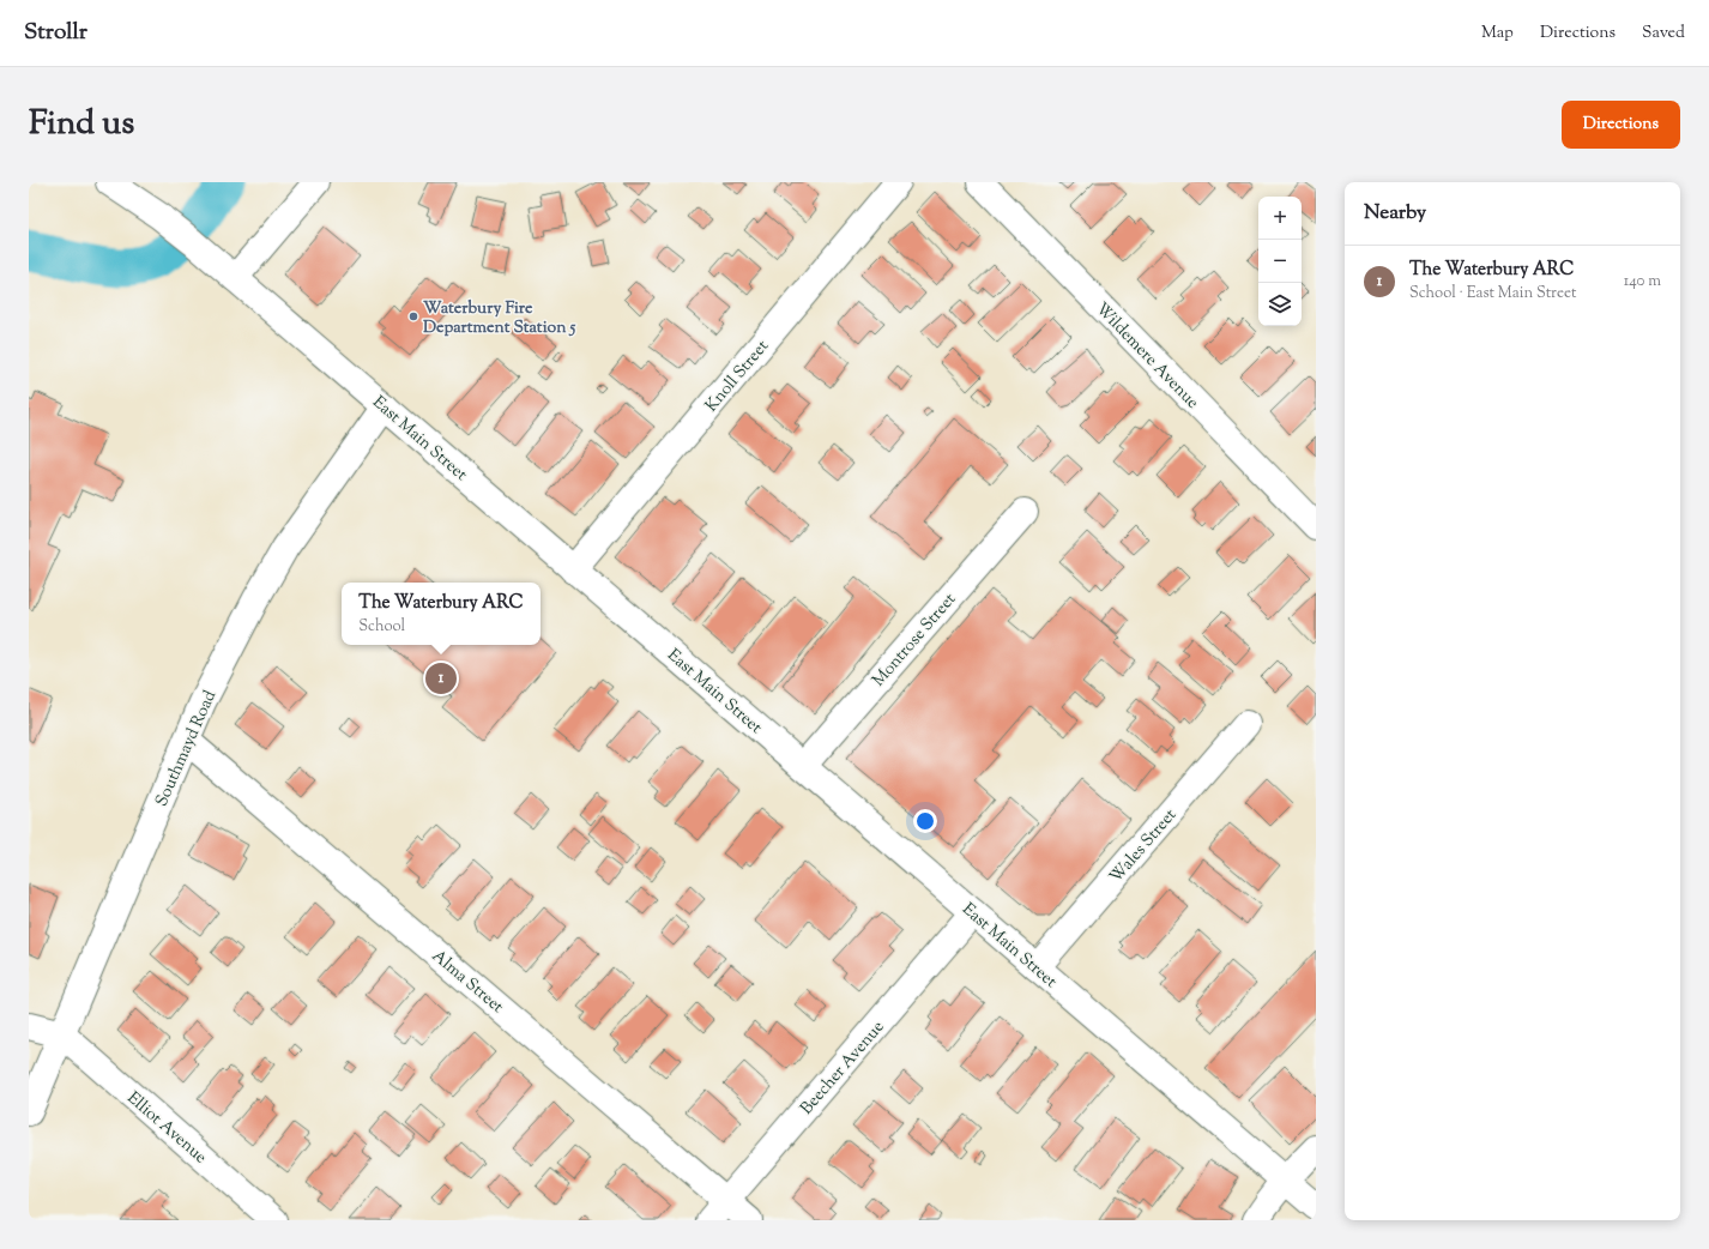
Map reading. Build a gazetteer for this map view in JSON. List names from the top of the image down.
{
  "streets": {
    "street": [
      "Wildemere Avenue",
      "Knoll Street",
      "East Main Street",
      "Montrose Street",
      "Southmayd Road",
      "Wales Street",
      "Alma Street",
      "Beecher Avenue",
      "Elliot Avenue"
    ]
  },
  "crossings": [
    ["Knoll Street", "East Main Street"],
    ["East Main Street", "Montrose Street"],
    ["East Main Street", "Southmayd Road"],
    ["East Main Street", "Wales Street"],
    ["East Main Street", "Beecher Avenue"],
    ["Southmayd Road", "Alma Street"],
    ["Southmayd Road", "Elliot Avenue"],
    ["Alma Street", "Beecher Avenue"]
  ],
  "places": ["Waterbury Fire Department Station 5"],
  "page": {
    "header": "Strollr",
    "nav": ["Map", "Directions", "Saved"],
    "title": "Find us",
    "buttons": "Directions",
    "heading": "Nearby",
    "map_buttons": ["+", "−"],
    "list": [
      {
        "mark": "1",
        "name": "The Waterbury ARC",
        "note": "School · East Main Street",
        "value": "140 m"
      }
    ],
    "popup": ["The Waterbury ARC", "School"],
    "pins": "1"
  }
}
